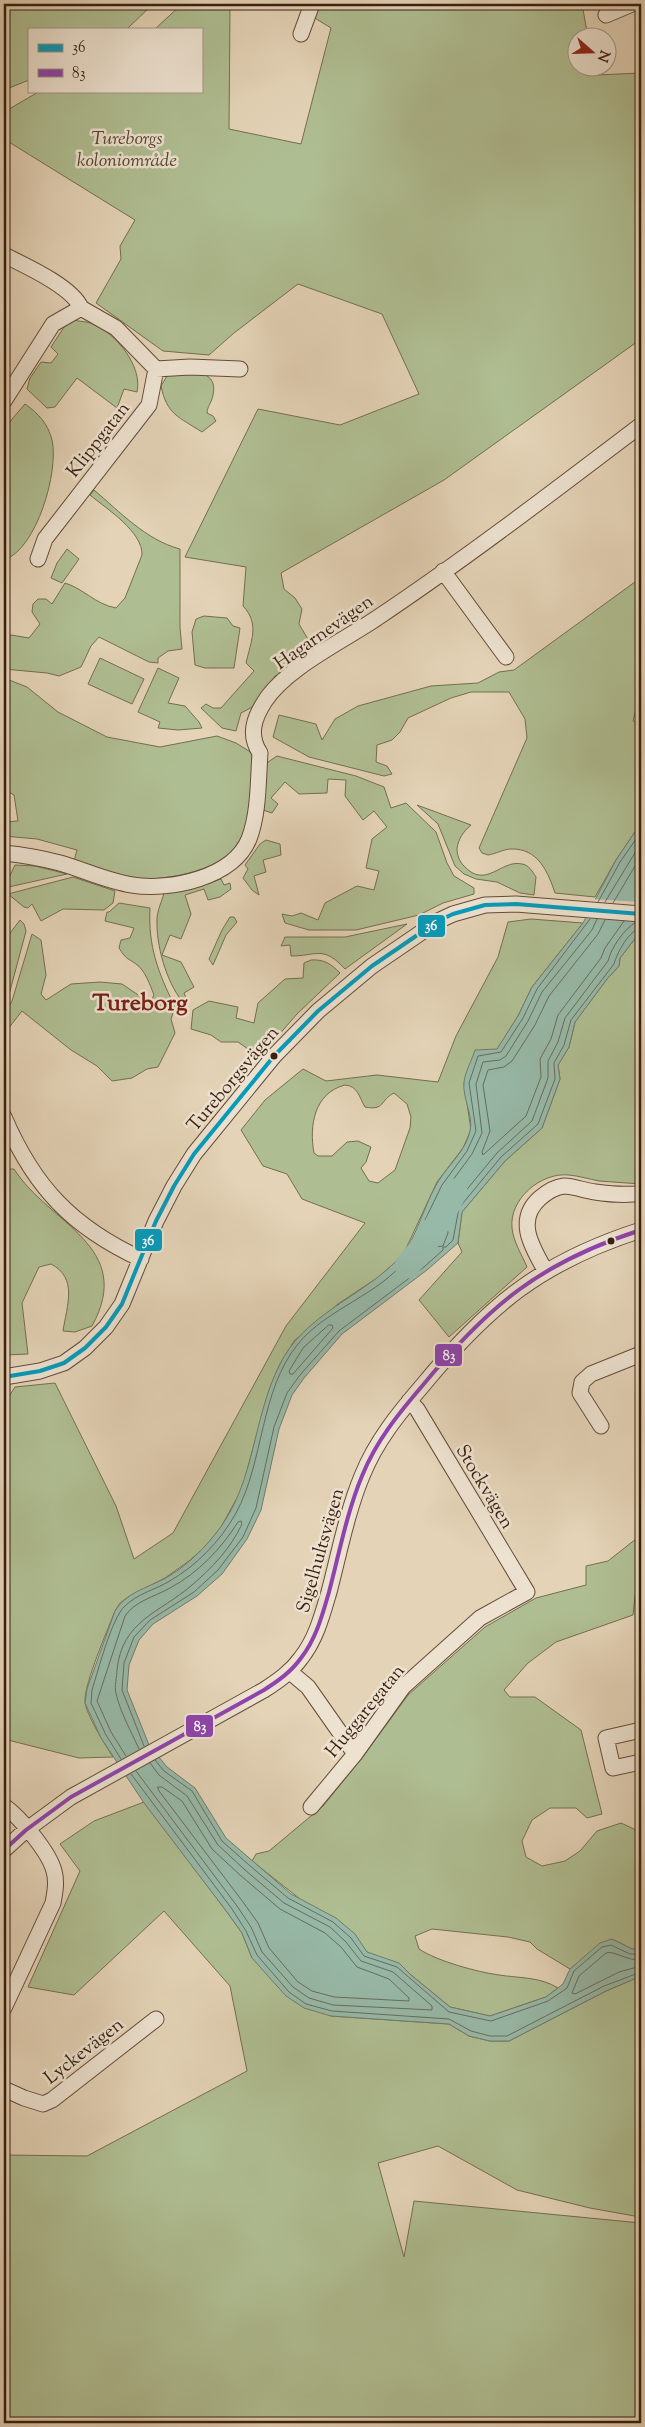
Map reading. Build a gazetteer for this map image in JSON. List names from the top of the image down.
{
  "streets": {
    "street": [
      "Klippgatan",
      "Hagarnevägen",
      "Tureborgsvägen",
      "Stockvägen",
      "Sigelhultsvägen",
      "Huggaregatan",
      "Lyckevägen"
    ]
  },
  "crossings": [
    ["Stockvägen", "Sigelhultsvägen"],
    ["Stockvägen", "Huggaregatan"]
  ],
  "districts": ["Tureborg"],
  "parks": ["Tureborgs koloniområde"],
  "lines": ["transit line 36", "transit line 83"],
  "legend": ["36", "83"],
  "north": "right"
}
